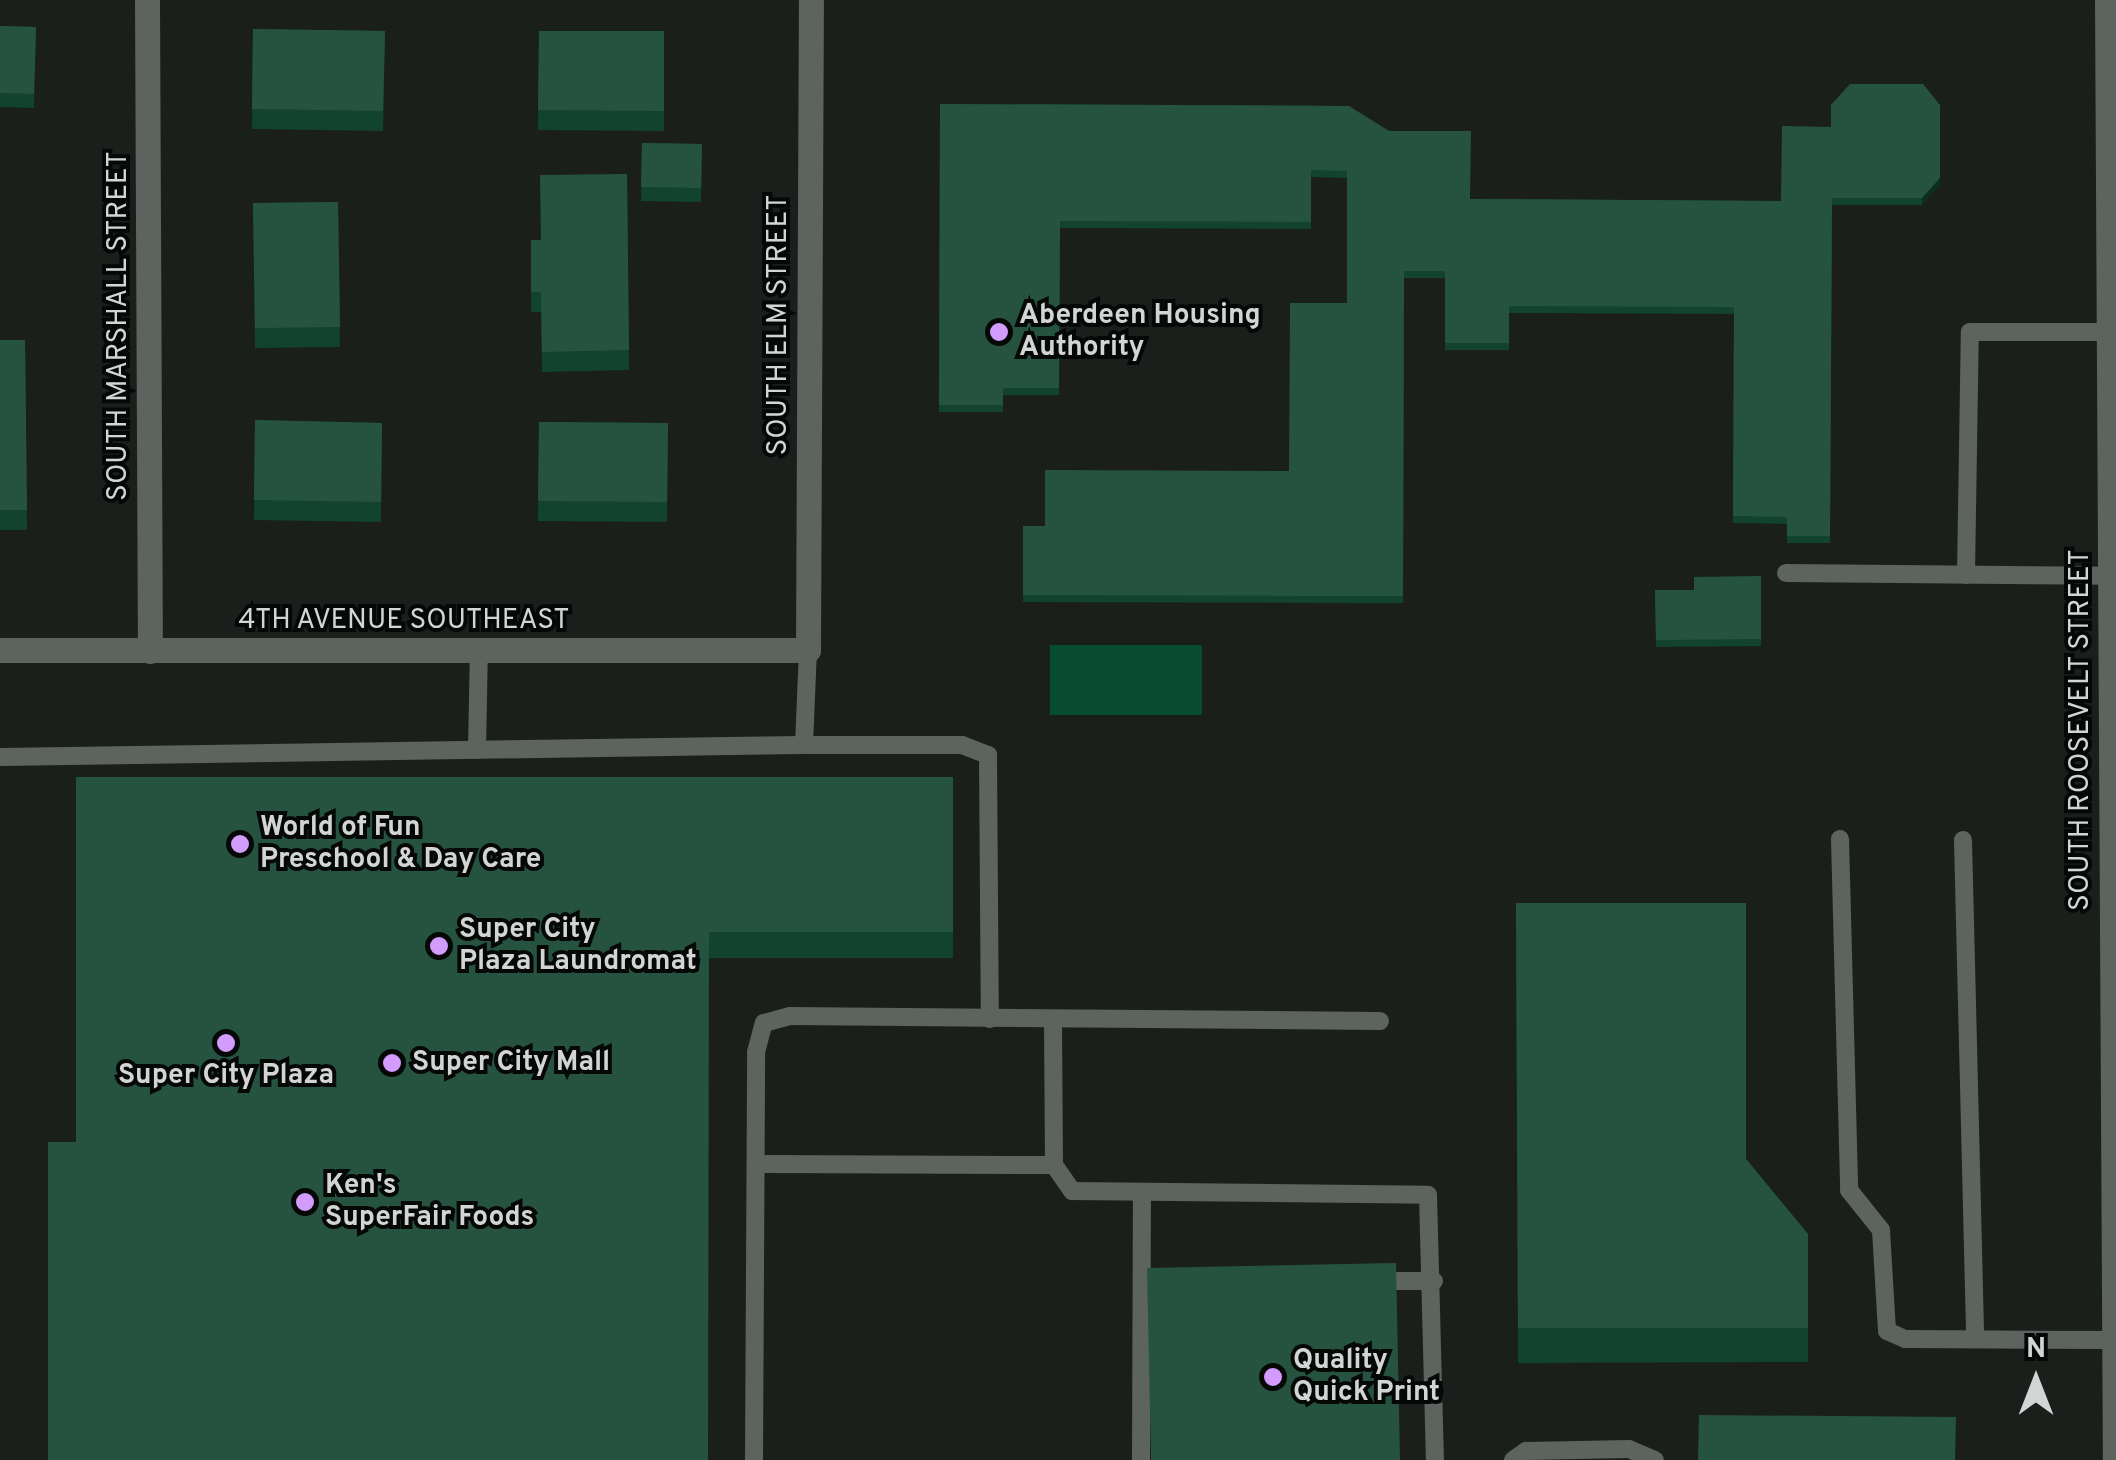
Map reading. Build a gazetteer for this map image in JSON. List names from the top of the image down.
{
  "streets": {
    "street": [
      "SOUTH ELM STREET",
      "SOUTH MARSHALL STREET",
      "4TH AVENUE SOUTHEAST",
      "SOUTH ROOSEVELT STREET"
    ]
  },
  "crossings": [
    ["SOUTH ELM STREET", "4TH AVENUE SOUTHEAST"],
    ["SOUTH MARSHALL STREET", "4TH AVENUE SOUTHEAST"]
  ],
  "places": [
    "Aberdeen Housing Authority",
    "World of Fun Preschool & Day Care",
    "Super City Plaza Laundromat",
    "Super City Plaza",
    "Super City Mall",
    "Ken's SuperFair Foods",
    "Quality Quick Print"
  ],
  "north": "top"
}
